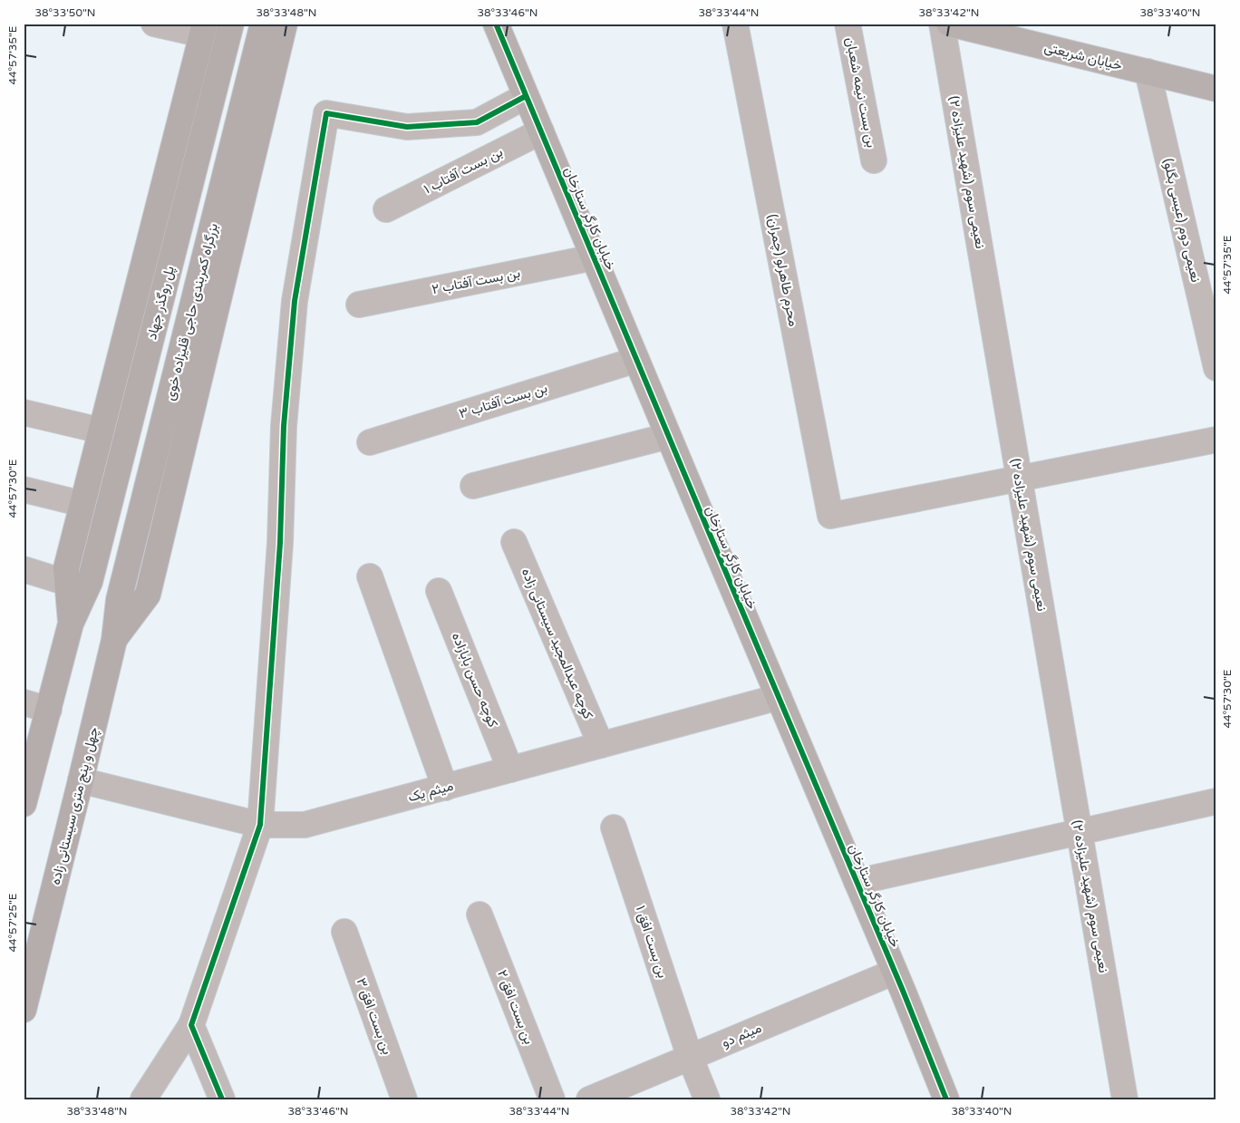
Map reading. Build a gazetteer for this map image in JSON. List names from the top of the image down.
{
  "streets": {
    "highway": ["پل روگذر جهاد", "بزرگراه کمربندی حاجی قلیزاده خوی", "چهل و پنج متری سیستانی زاده"],
    "street": [
      "خیابان شریعتی",
      "بن بست نیمه شعبان",
      "بن بست آفتاب ۱",
      "نعیمی سوم (شهید علیزاده ۲)",
      "خیابان کارگر ستارخان",
      "نعیمی دوم (عیسی بگلو)",
      "محرم طاهرلو (چمران)",
      "بن بست آفتاب ۲",
      "بن بست آفتاب ۳",
      "کوچه عبدالمجید سیستانی زاده",
      "کوچه حسن بابازاده",
      "میثم یک",
      "بن بست افق ۱",
      "بن بست افق ۲",
      "بن بست افق ۳",
      "میثم دو"
    ]
  },
  "crossings": [
    ["خیابان شریعتی", "نعیمی دوم (عیسی بگلو)"],
    ["بن بست آفتاب ۱", "خیابان کارگر ستارخان"],
    ["نعیمی سوم (شهید علیزاده ۲)", "محرم طاهرلو (چمران)"],
    ["خیابان کارگر ستارخان", "بن بست آفتاب ۲"],
    ["خیابان کارگر ستارخان", "بن بست آفتاب ۳"],
    ["خیابان کارگر ستارخان", "میثم یک"],
    ["خیابان کارگر ستارخان", "میثم دو"],
    ["بزرگراه کمربندی حاجی قلیزاده خوی", "چهل و پنج متری سیستانی زاده"],
    ["کوچه عبدالمجید سیستانی زاده", "میثم یک"],
    ["کوچه حسن بابازاده", "میثم یک"],
    ["میثم یک", "چهل و پنج متری سیستانی زاده"],
    ["بن بست افق ۱", "میثم دو"]
  ],
  "coordinates": [
    "38°33'50\"N",
    "38°33'48\"N",
    "38°33'46\"N",
    "38°33'44\"N",
    "38°33'42\"N",
    "38°33'40\"N",
    "44°57'35\"E",
    "44°57'30\"E",
    "44°57'25\"E"
  ]
}
